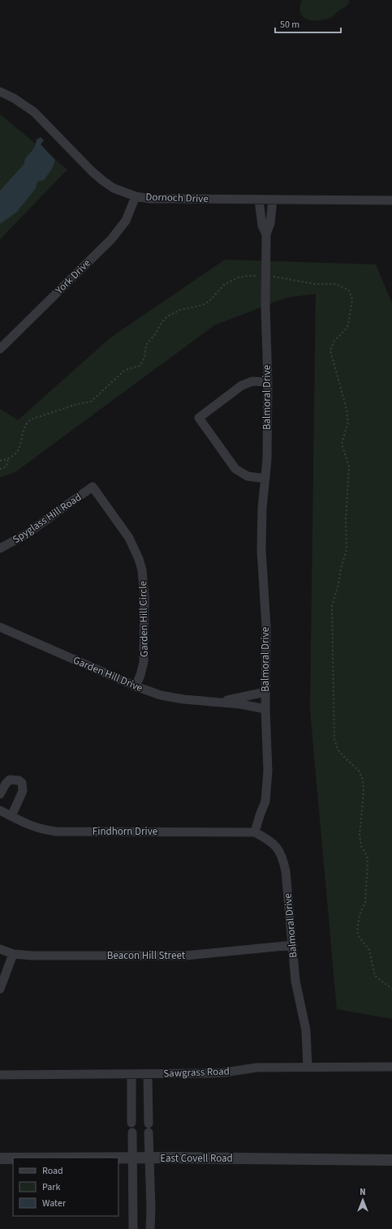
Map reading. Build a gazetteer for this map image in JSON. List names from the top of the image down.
{
  "streets": {
    "street": [
      "Dornoch Drive",
      "York Drive",
      "Balmoral Drive",
      "Spyglass Hill Road",
      "Garden Hill Circle",
      "Garden Hill Drive",
      "Findhorn Drive",
      "Beacon Hill Street",
      "Sawgrass Road",
      "East Covell Road"
    ]
  },
  "crossings": [
    ["Dornoch Drive", "York Drive"],
    ["Dornoch Drive", "Balmoral Drive"],
    ["Balmoral Drive", "Garden Hill Drive"],
    ["Balmoral Drive", "Findhorn Drive"],
    ["Balmoral Drive", "Beacon Hill Street"],
    ["Balmoral Drive", "Sawgrass Road"],
    ["Spyglass Hill Road", "Garden Hill Circle"],
    ["Garden Hill Circle", "Garden Hill Drive"]
  ],
  "legend": ["Road", "Park", "Water"],
  "scale_bar": "50 m",
  "north": "top"
}
